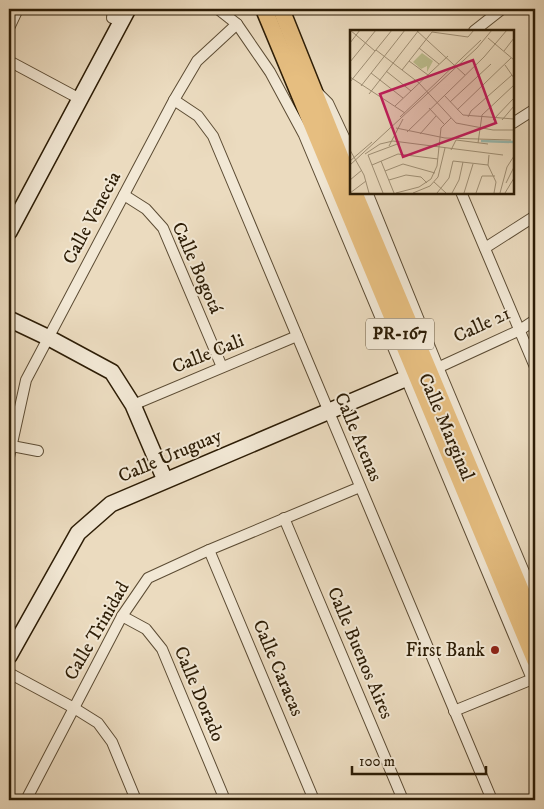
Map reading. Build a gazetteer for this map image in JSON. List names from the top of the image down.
{
  "streets": {
    "main road": ["PR-167"],
    "street": [
      "Calle Venecia",
      "Calle Bogotá",
      "Calle 21",
      "Calle Cali",
      "Calle Marginal",
      "Calle Atenas",
      "Calle Uruguay",
      "Calle Trinidad",
      "Calle Buenos Aires",
      "Calle Caracas",
      "Calle Dorado"
    ]
  },
  "crossings": [
    ["Calle Venecia", "Calle Bogotá"],
    ["Calle Venecia", "Calle Marginal"],
    ["Calle Venecia", "Calle Atenas"],
    ["Calle Bogotá", "Calle Cali"],
    ["Calle 21", "PR-167"],
    ["Calle 21", "Calle Marginal"],
    ["Calle 21", "Calle Uruguay"],
    ["PR-167", "Calle Marginal"],
    ["PR-167", "Calle Uruguay"],
    ["Calle Cali", "Calle Atenas"],
    ["Calle Marginal", "Calle Uruguay"],
    ["Calle Atenas", "Calle Uruguay"],
    ["Calle Atenas", "Calle Trinidad"],
    ["Calle Trinidad", "Calle Buenos Aires"],
    ["Calle Trinidad", "Calle Caracas"],
    ["Calle Trinidad", "Calle Dorado"]
  ],
  "places": ["First Bank"],
  "scale_bar": "100 m"
}
